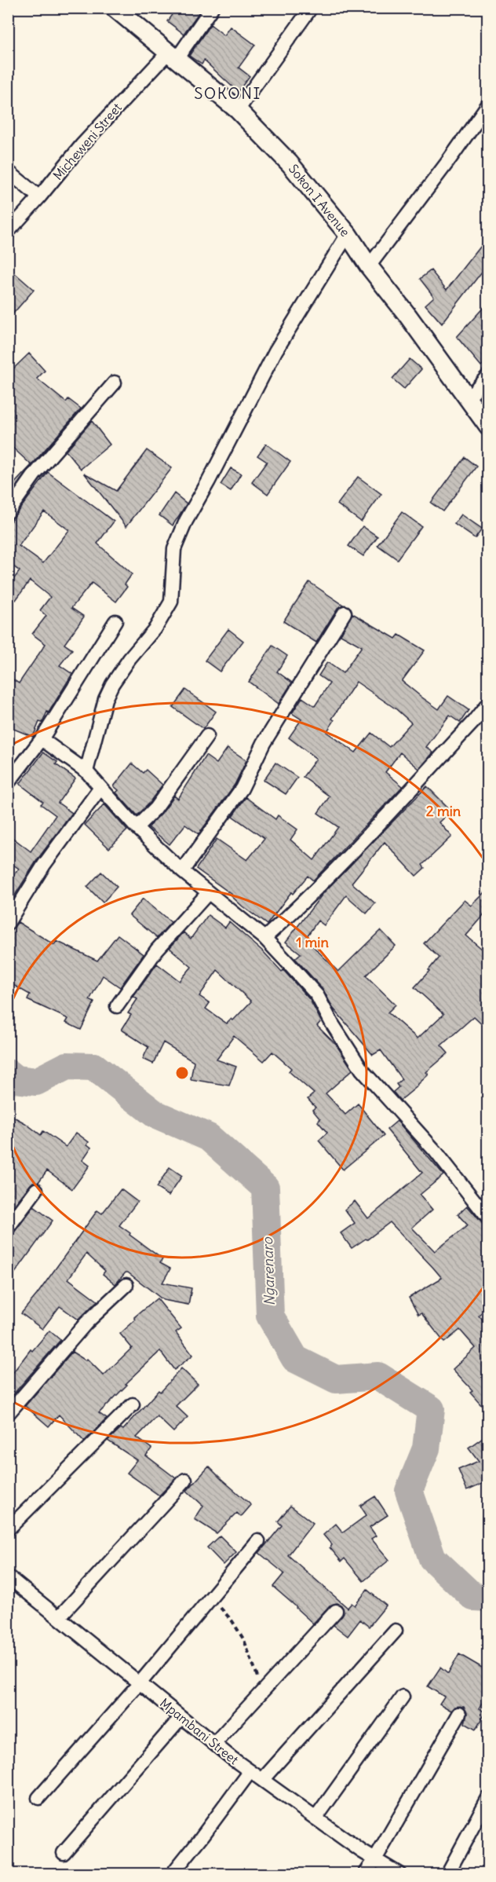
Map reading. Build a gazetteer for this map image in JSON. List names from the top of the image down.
{
  "streets": {
    "street": ["Micheweni Street", "Sokon I Avenue", "Mpambani Street"]
  },
  "crossings": [
    ["Micheweni Street", "Sokon I Avenue"]
  ],
  "districts": ["SOKONI"],
  "water": ["Ngarenaro"],
  "rings": ["2 min", "1 min"]
}
